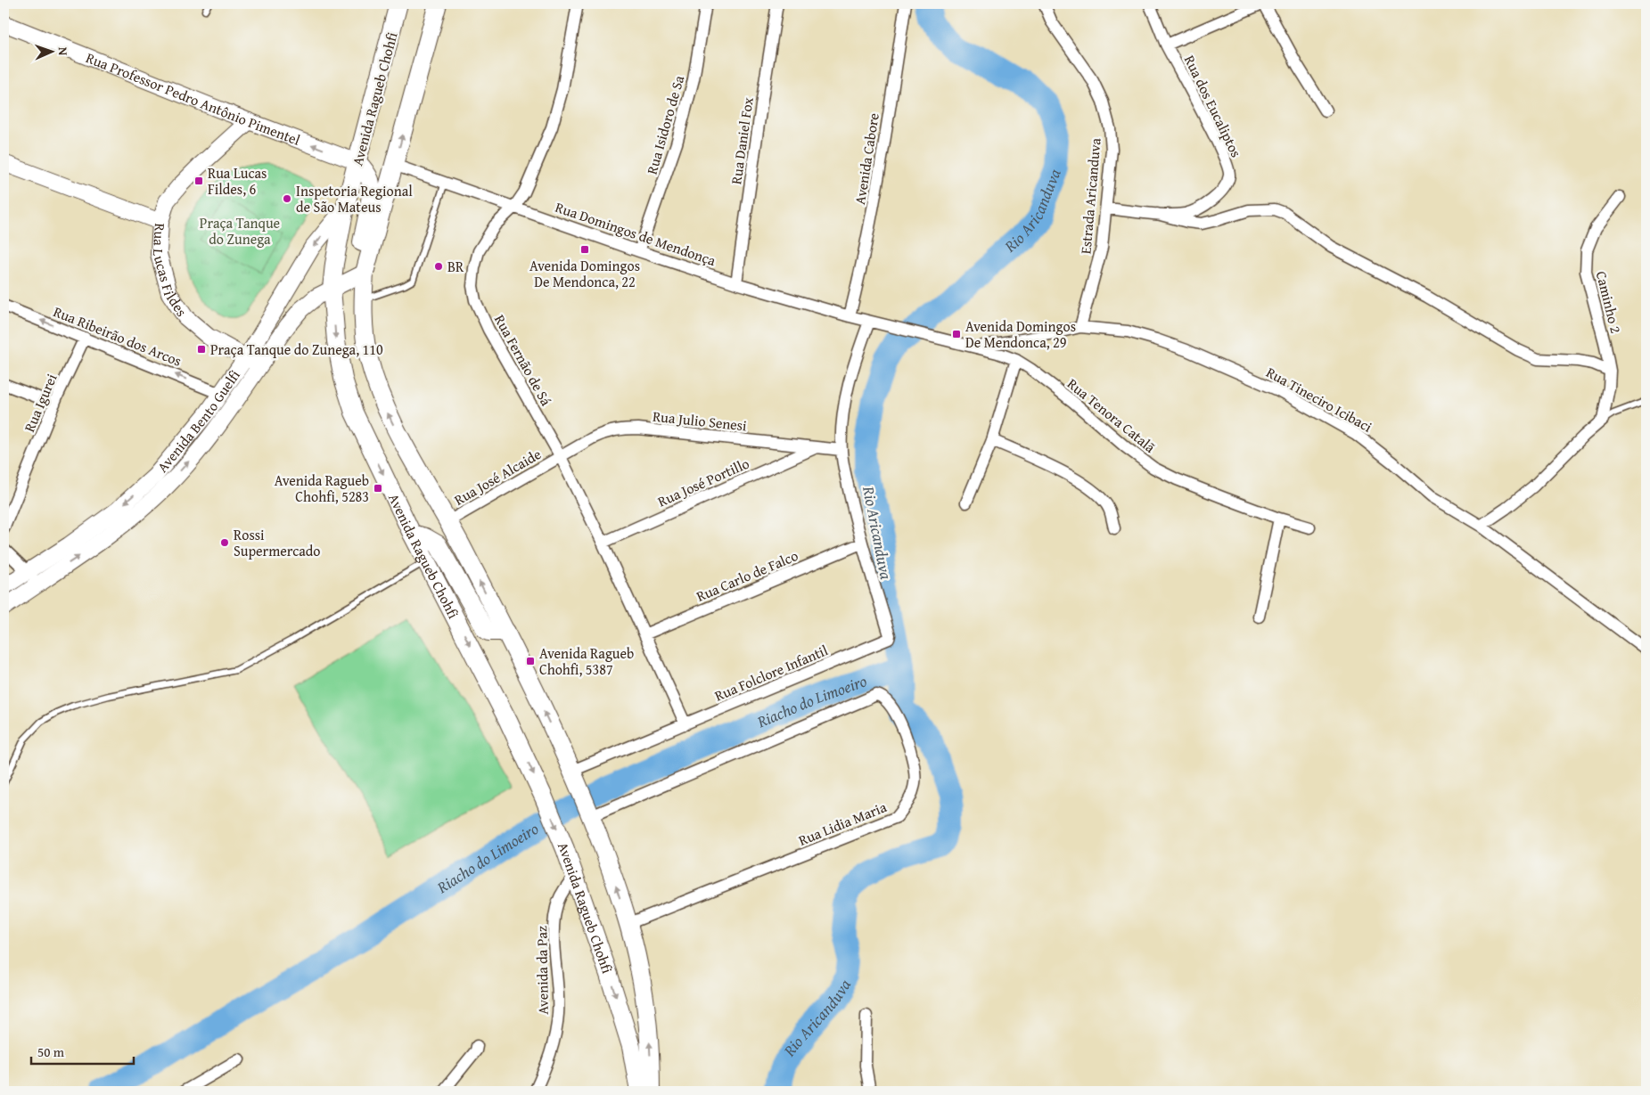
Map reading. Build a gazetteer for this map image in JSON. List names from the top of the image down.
{
  "streets": {
    "main road": [
      "Rua Professor Pedro Antônio Pimentel",
      "Avenida Ragueb Chohfi",
      "Rua Lucas Fildes",
      "Avenida Bento Guelfi"
    ],
    "street": [
      "Rua dos Eucaliptos",
      "Rua Isidoro de Sa",
      "Rua Daniel Fox",
      "Avenida Cabore",
      "Estrada Aricanduva",
      "Rua Domingos de Mendonça",
      "Caminho 2",
      "Rua Ribeirão dos Arcos",
      "Rua Fernão de Sá",
      "Rua Tineciro Icibaci",
      "Rua Igurei",
      "Rua Tenora Catalã",
      "Rua Julio Senesi",
      "Rua José Alcaide",
      "Rua José Portillo",
      "Rua Carlo de Falco",
      "Rua Folclore Infantil",
      "Rua Lidia Maria",
      "Avenida da Paz"
    ]
  },
  "crossings": [
    ["Rua Professor Pedro Antônio Pimentel", "Avenida Ragueb Chohfi"],
    ["Rua Professor Pedro Antônio Pimentel", "Rua Lucas Fildes"],
    ["Avenida Ragueb Chohfi", "Avenida Bento Guelfi"],
    ["Avenida Ragueb Chohfi", "Avenida da Paz"],
    ["Rua dos Eucaliptos", "Estrada Aricanduva"],
    ["Rua Isidoro de Sa", "Rua Domingos de Mendonça"],
    ["Rua Daniel Fox", "Rua Domingos de Mendonça"],
    ["Avenida Cabore", "Rua Domingos de Mendonça"],
    ["Estrada Aricanduva", "Rua Tineciro Icibaci"],
    ["Rua Domingos de Mendonça", "Rua Fernão de Sá"],
    ["Rua Domingos de Mendonça", "Rua Tineciro Icibaci"],
    ["Rua Domingos de Mendonça", "Rua Tenora Catalã"],
    ["Rua Lucas Fildes", "Avenida Bento Guelfi"],
    ["Rua Ribeirão dos Arcos", "Rua Igurei"],
    ["Rua Ribeirão dos Arcos", "Avenida Bento Guelfi"],
    ["Rua Fernão de Sá", "Rua Julio Senesi"],
    ["Rua Fernão de Sá", "Rua José Alcaide"],
    ["Rua Fernão de Sá", "Rua José Portillo"],
    ["Rua Fernão de Sá", "Rua Carlo de Falco"],
    ["Rua Fernão de Sá", "Rua Folclore Infantil"],
    ["Rua Tineciro Icibaci", "Rua Tenora Catalã"],
    ["Rua Julio Senesi", "Rua José Alcaide"],
    ["Rua Julio Senesi", "Rua José Portillo"],
    ["Rua Carlo de Falco", "Rua Folclore Infantil"]
  ],
  "one_way": ["Rua Ribeirão dos Arcos"],
  "water": ["Rio Aricanduva", "Riacho do Limoeiro"],
  "parks": ["Praça Tanque do Zunega"],
  "places": {
    "transit": [
      "Rua Lucas Fildes, 6",
      "Avenida Domingos De Mendonca, 22",
      "Avenida Domingos De Mendonca, 29",
      "Praça Tanque do Zunega, 110",
      "Avenida Ragueb Chohfi, 5283",
      "Avenida Ragueb Chohfi, 5387"
    ],
    "other": ["Inspetoria Regional de São Mateus", "BR", "Rossi Supermercado"]
  },
  "scale_bar": "50 m",
  "north": "right"
}
